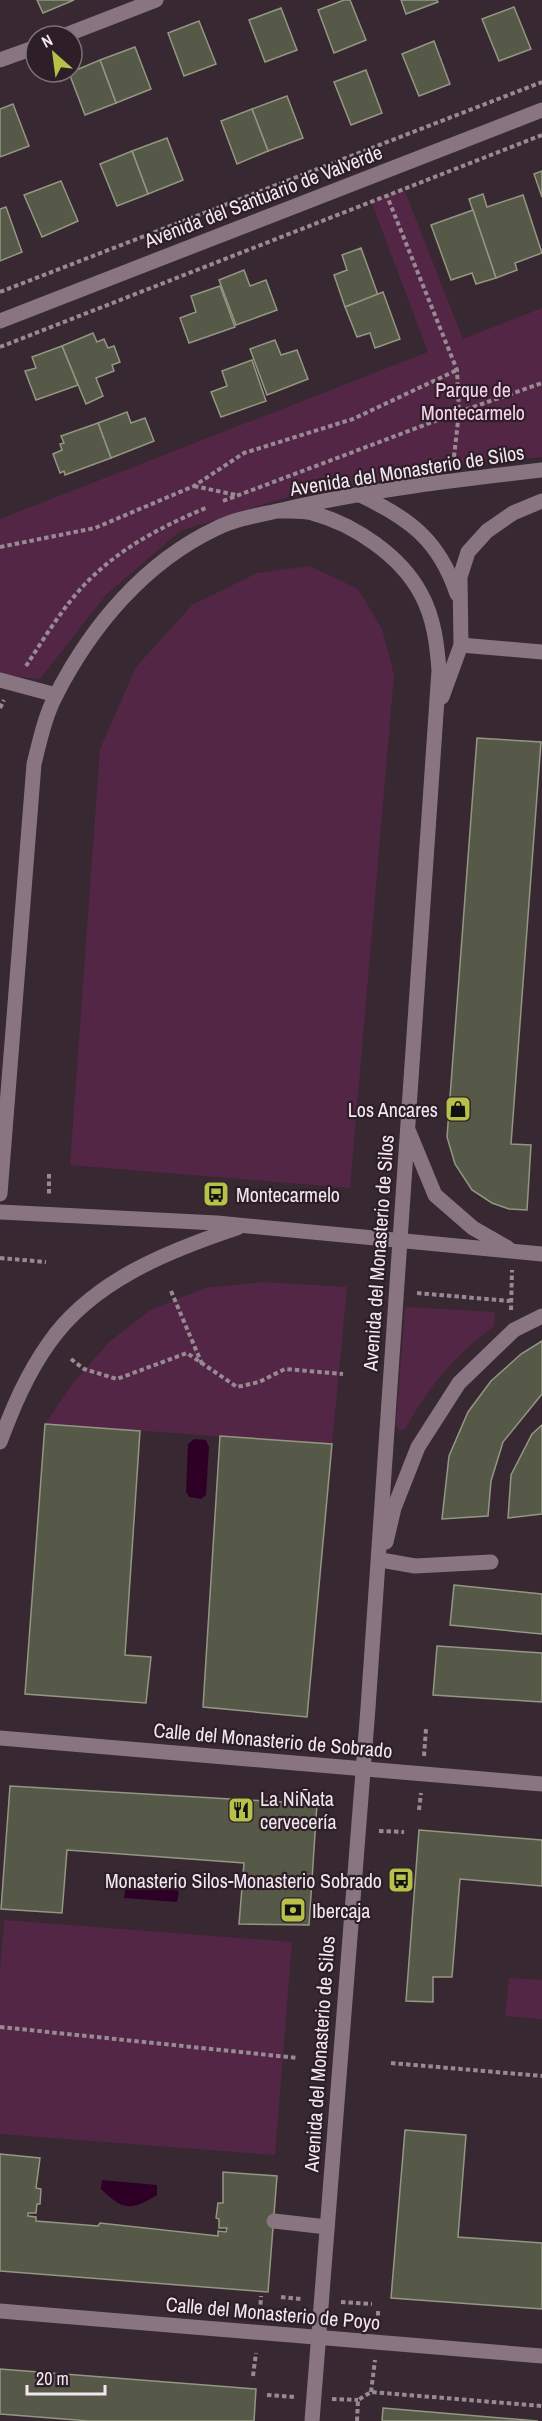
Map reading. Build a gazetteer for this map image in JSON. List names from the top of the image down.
{
  "streets": {
    "street": [
      "Avenida del Santuario de Valverde",
      "Avenida del Monasterio de Silos",
      "Calle del Monasterio de Sobrado",
      "Calle del Monasterio de Poyo"
    ]
  },
  "crossings": [
    ["Avenida del Monasterio de Silos", "Calle del Monasterio de Sobrado"],
    ["Avenida del Monasterio de Silos", "Calle del Monasterio de Poyo"]
  ],
  "parks": ["Parque de Montecarmelo"],
  "places": {
    "shop": ["Los Ancares"],
    "bus stop": ["Montecarmelo", "Monasterio Silos-Monasterio Sobrado"],
    "restaurant": ["La NiÑata cervecería"],
    "bank": ["Ibercaja"]
  },
  "scale_bar": "20 m",
  "north": "top left"
}
